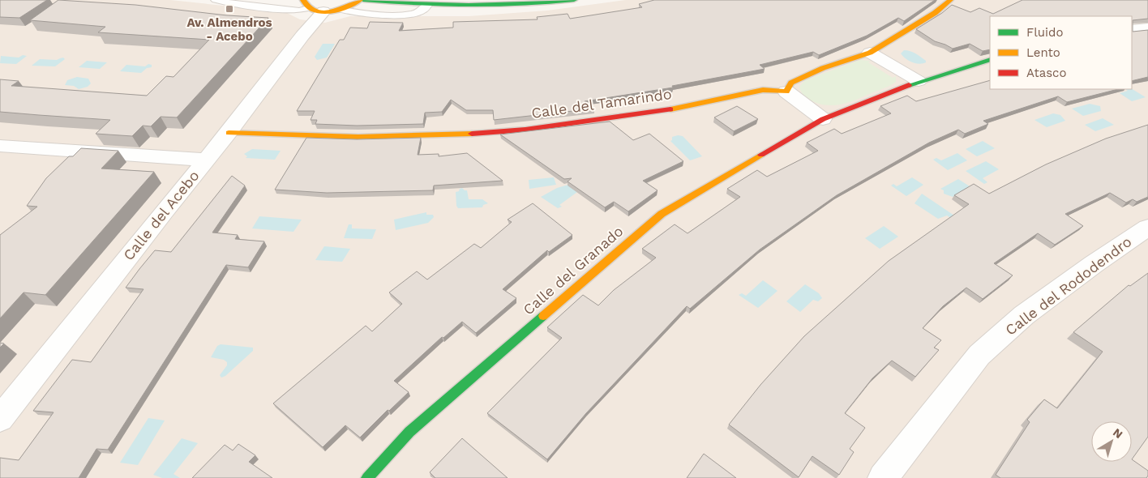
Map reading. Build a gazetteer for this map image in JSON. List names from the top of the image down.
{
  "streets": {
    "street": [
      "Calle del Tamarindo",
      "Calle del Acebo",
      "Calle del Granado",
      "Calle del Rododendro"
    ]
  },
  "crossings": [
    ["Calle del Tamarindo", "Calle del Acebo"]
  ],
  "places": {
    "transit": ["Av. Almendros - Acebo"]
  },
  "legend": ["Fluido", "Lento", "Atasco"],
  "north": "top right"
}
